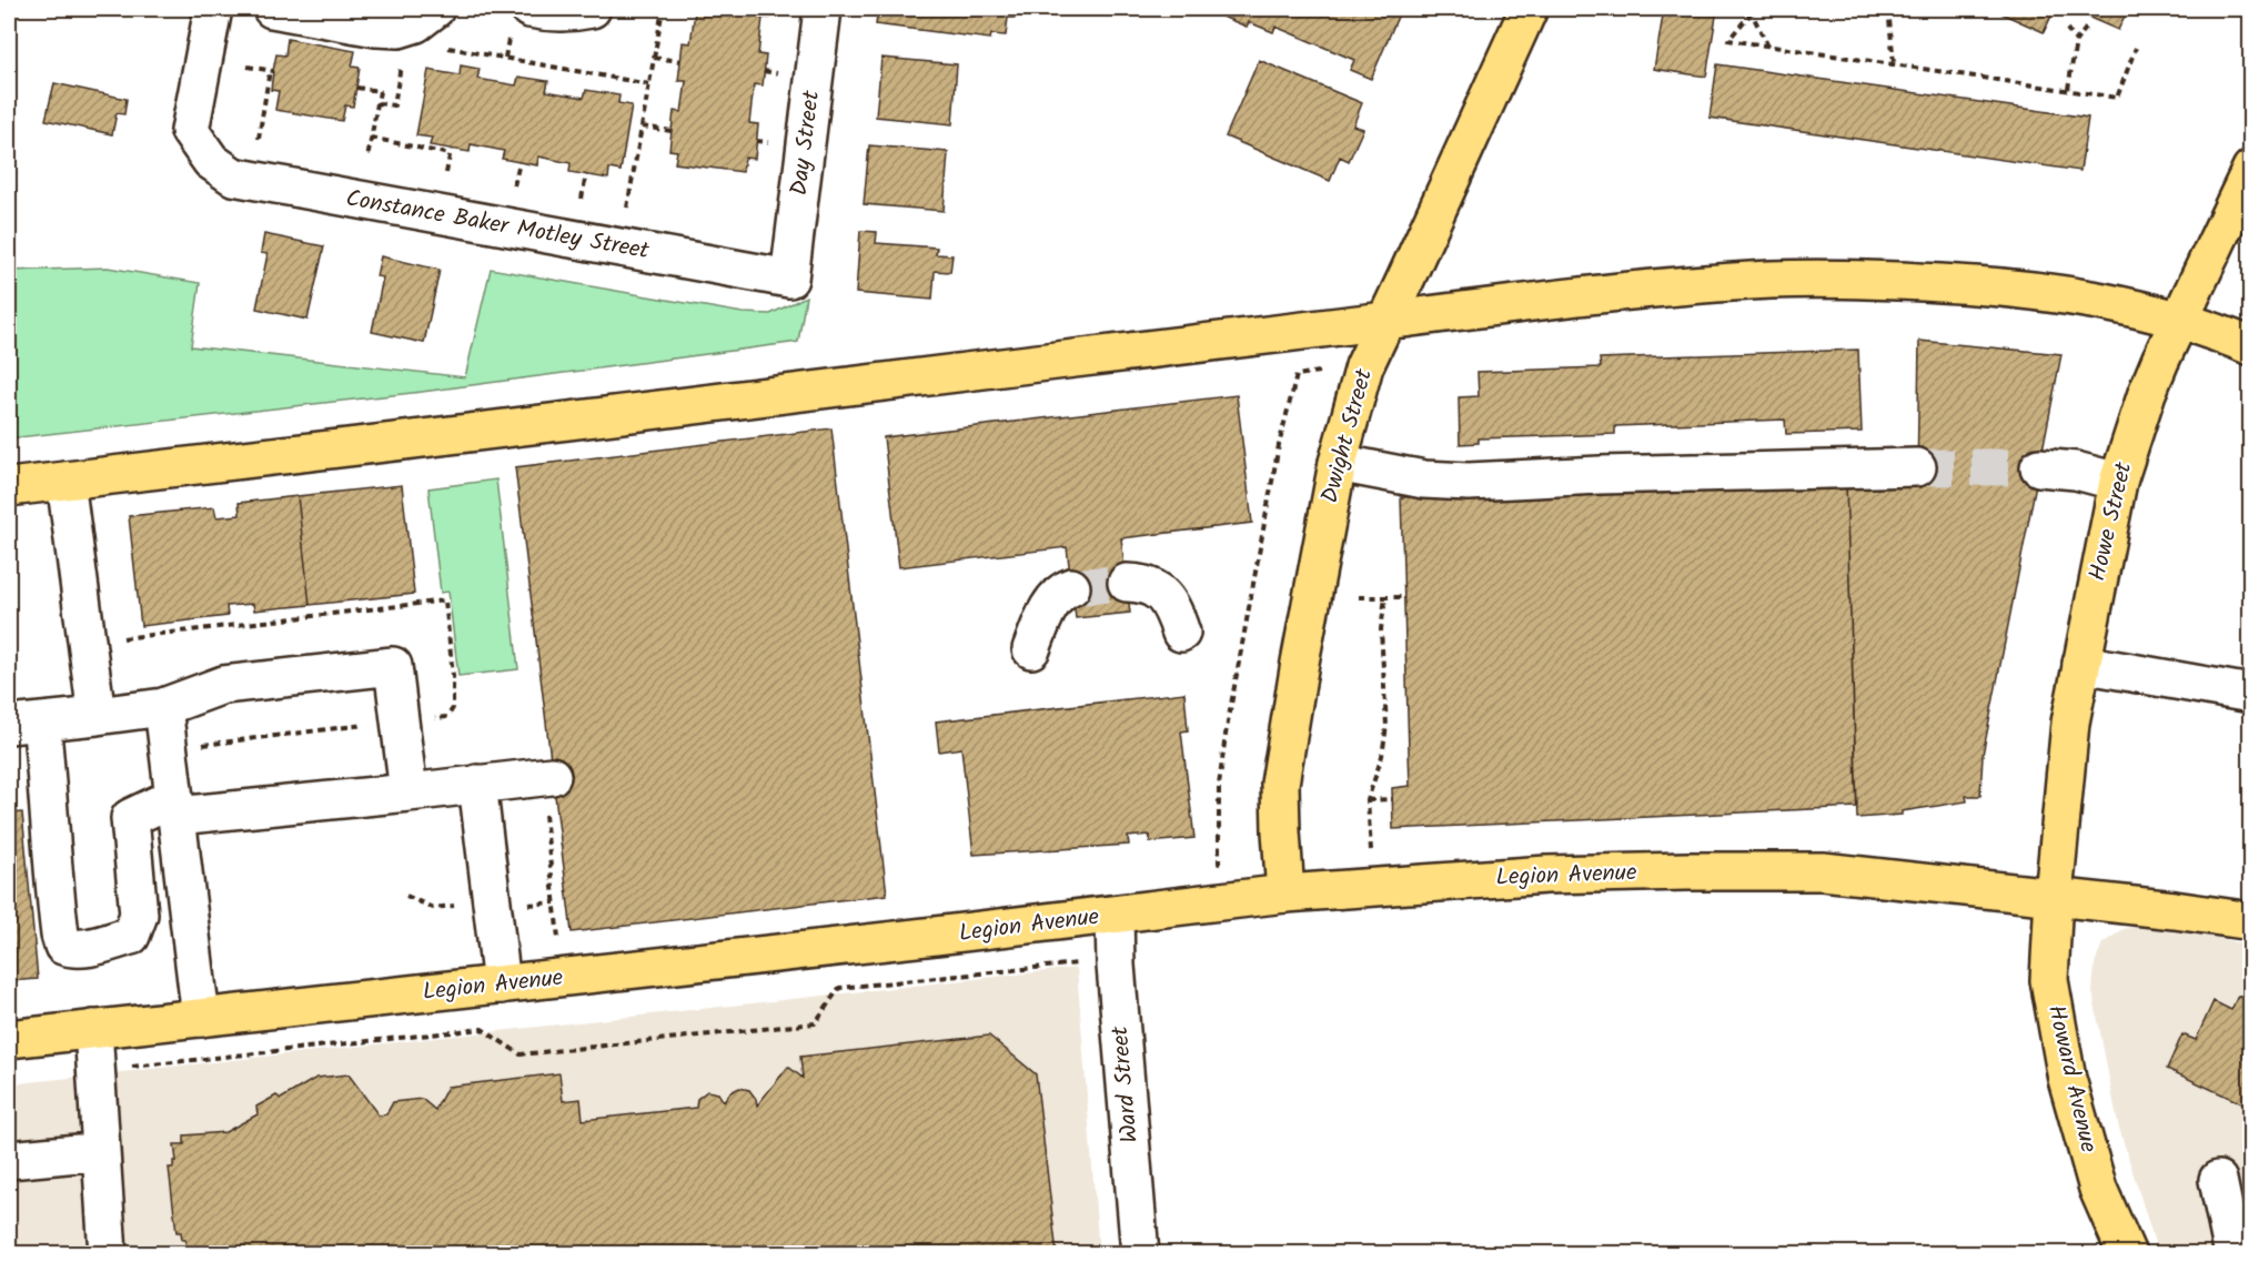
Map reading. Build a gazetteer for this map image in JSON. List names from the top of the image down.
{
  "streets": {
    "main road": [
      "Dwight Street",
      "Howe Street",
      "Legion Avenue",
      "Howard Avenue"
    ],
    "street": ["Day Street", "Constance Baker Motley Street", "Ward Street"]
  },
  "crossings": [
    ["Day Street", "Constance Baker Motley Street"],
    ["Dwight Street", "Legion Avenue"],
    ["Howe Street", "Legion Avenue"],
    ["Howe Street", "Howard Avenue"],
    ["Legion Avenue", "Howard Avenue"],
    ["Legion Avenue", "Ward Street"]
  ]
}
